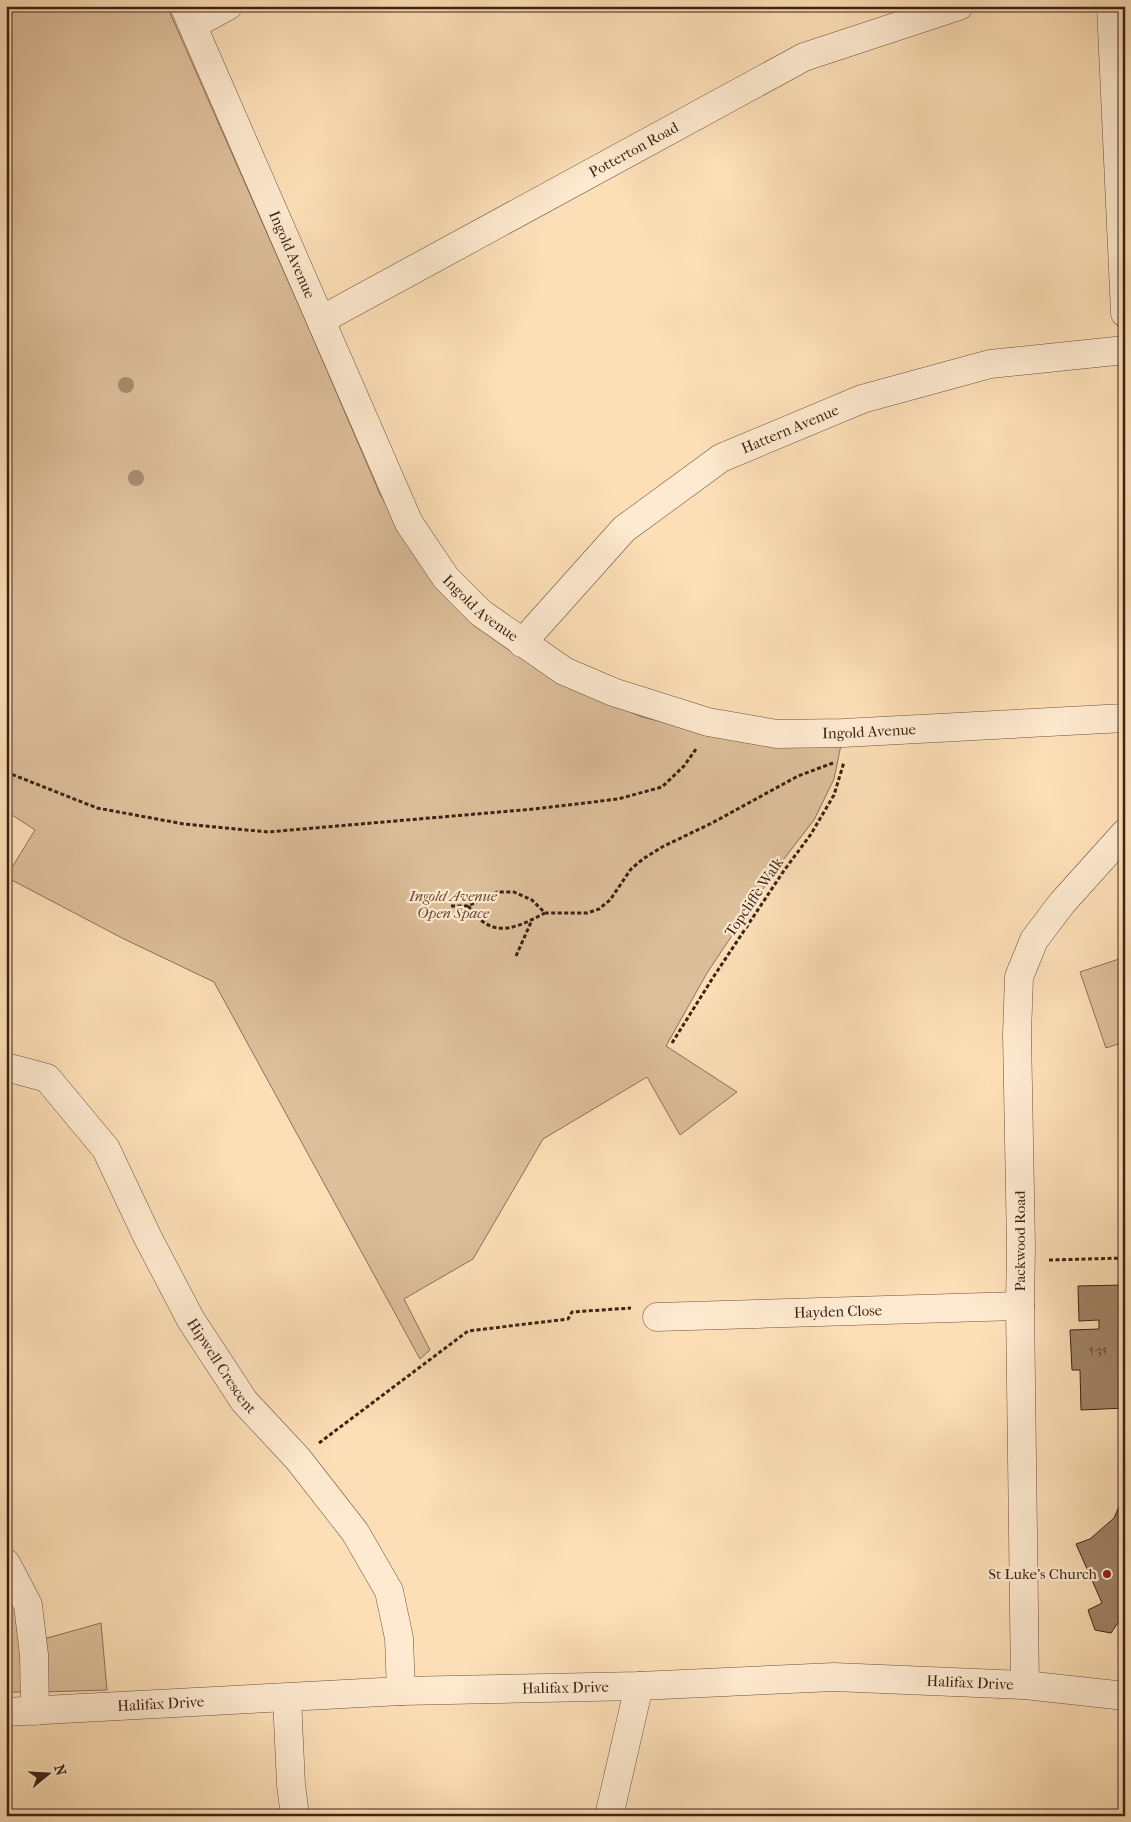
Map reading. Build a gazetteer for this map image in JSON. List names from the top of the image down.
{
  "streets": {
    "street": [
      "Potterton Road",
      "Ingold Avenue",
      "Hattern Avenue",
      "Packwood Road",
      "Hayden Close",
      "Hipwell Crescent",
      "Halifax Drive"
    ],
    "path": ["Topcliffe Walk"]
  },
  "crossings": [
    ["Potterton Road", "Ingold Avenue"],
    ["Ingold Avenue", "Hattern Avenue"],
    ["Packwood Road", "Hayden Close"],
    ["Packwood Road", "Halifax Drive"],
    ["Hipwell Crescent", "Halifax Drive"]
  ],
  "parks": ["Ingold Avenue Open Space"],
  "places": ["St Luke's Church"],
  "house_numbers": ["5-35"],
  "north": "right"
}
